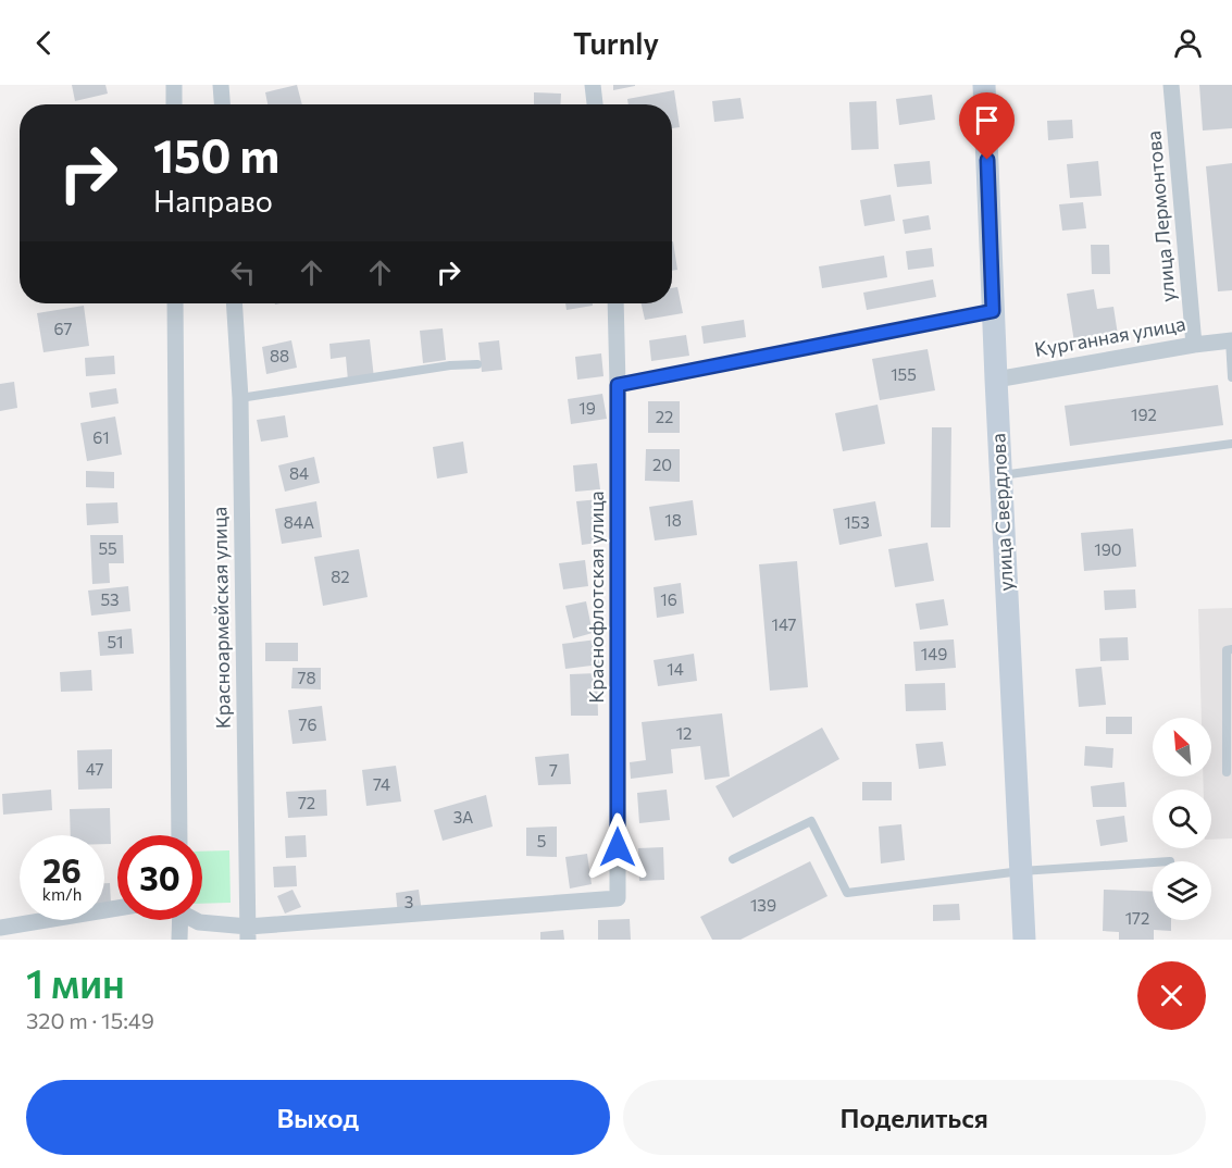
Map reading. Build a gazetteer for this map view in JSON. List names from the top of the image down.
{
  "streets": {
    "main road": ["улица Свердлова"],
    "street": [
      "улица Лермонтова",
      "Курганная улица",
      "Краснофлотская улица",
      "Красноармейская улица"
    ]
  },
  "crossings": [
    ["улица Лермонтова", "Курганная улица"],
    ["Курганная улица", "улица Свердлова"],
    ["Краснофлотская улица", "Красноармейская улица"]
  ],
  "house_numbers": [
    "67",
    "88",
    "155",
    "19",
    "192",
    "22",
    "61",
    "20",
    "84",
    "18",
    "84А",
    "153",
    "55",
    "190",
    "82",
    "53",
    "16",
    "147",
    "51",
    "149",
    "14",
    "78",
    "76",
    "12",
    "47",
    "7",
    "74",
    "72",
    "3А",
    "5",
    "3",
    "139",
    "172"
  ],
  "north": "top left",
  "page": {
    "header": "Turnly",
    "turn": ["150 m", "Направо"],
    "speed": "26 km/h",
    "limit": "30",
    "heading": ["1 мин", "320 m · 15:49"],
    "buttons": ["Выход", "Поделиться"]
  }
}
